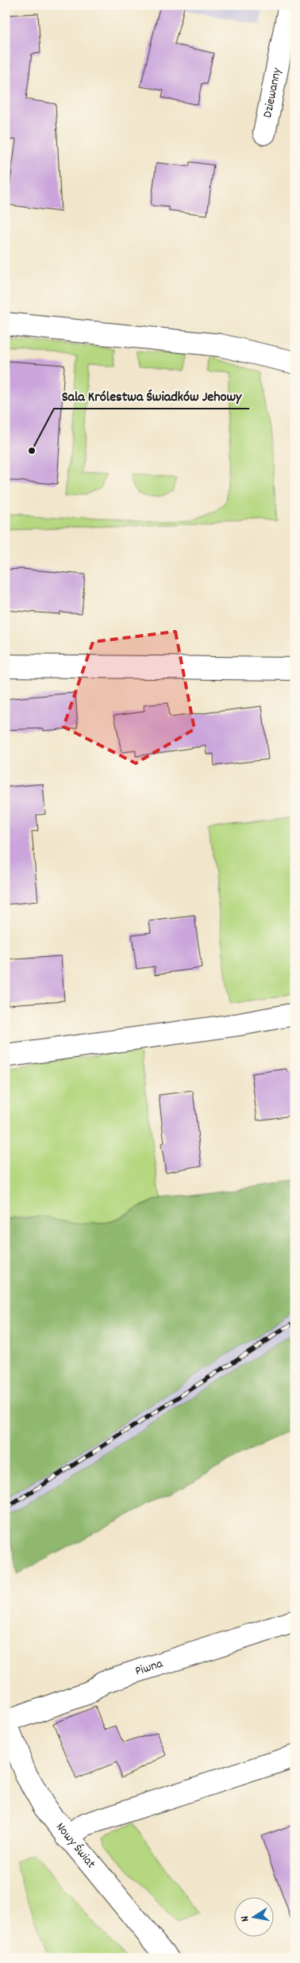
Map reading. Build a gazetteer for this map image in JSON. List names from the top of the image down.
{
  "streets": {
    "street": ["Dziewanny", "Piwna", "Nowy Świat"]
  },
  "crossings": [
    ["Piwna", "Nowy Świat"]
  ],
  "places": ["Sala Królestwa Świadków Jehowy"],
  "north": "left"
}
